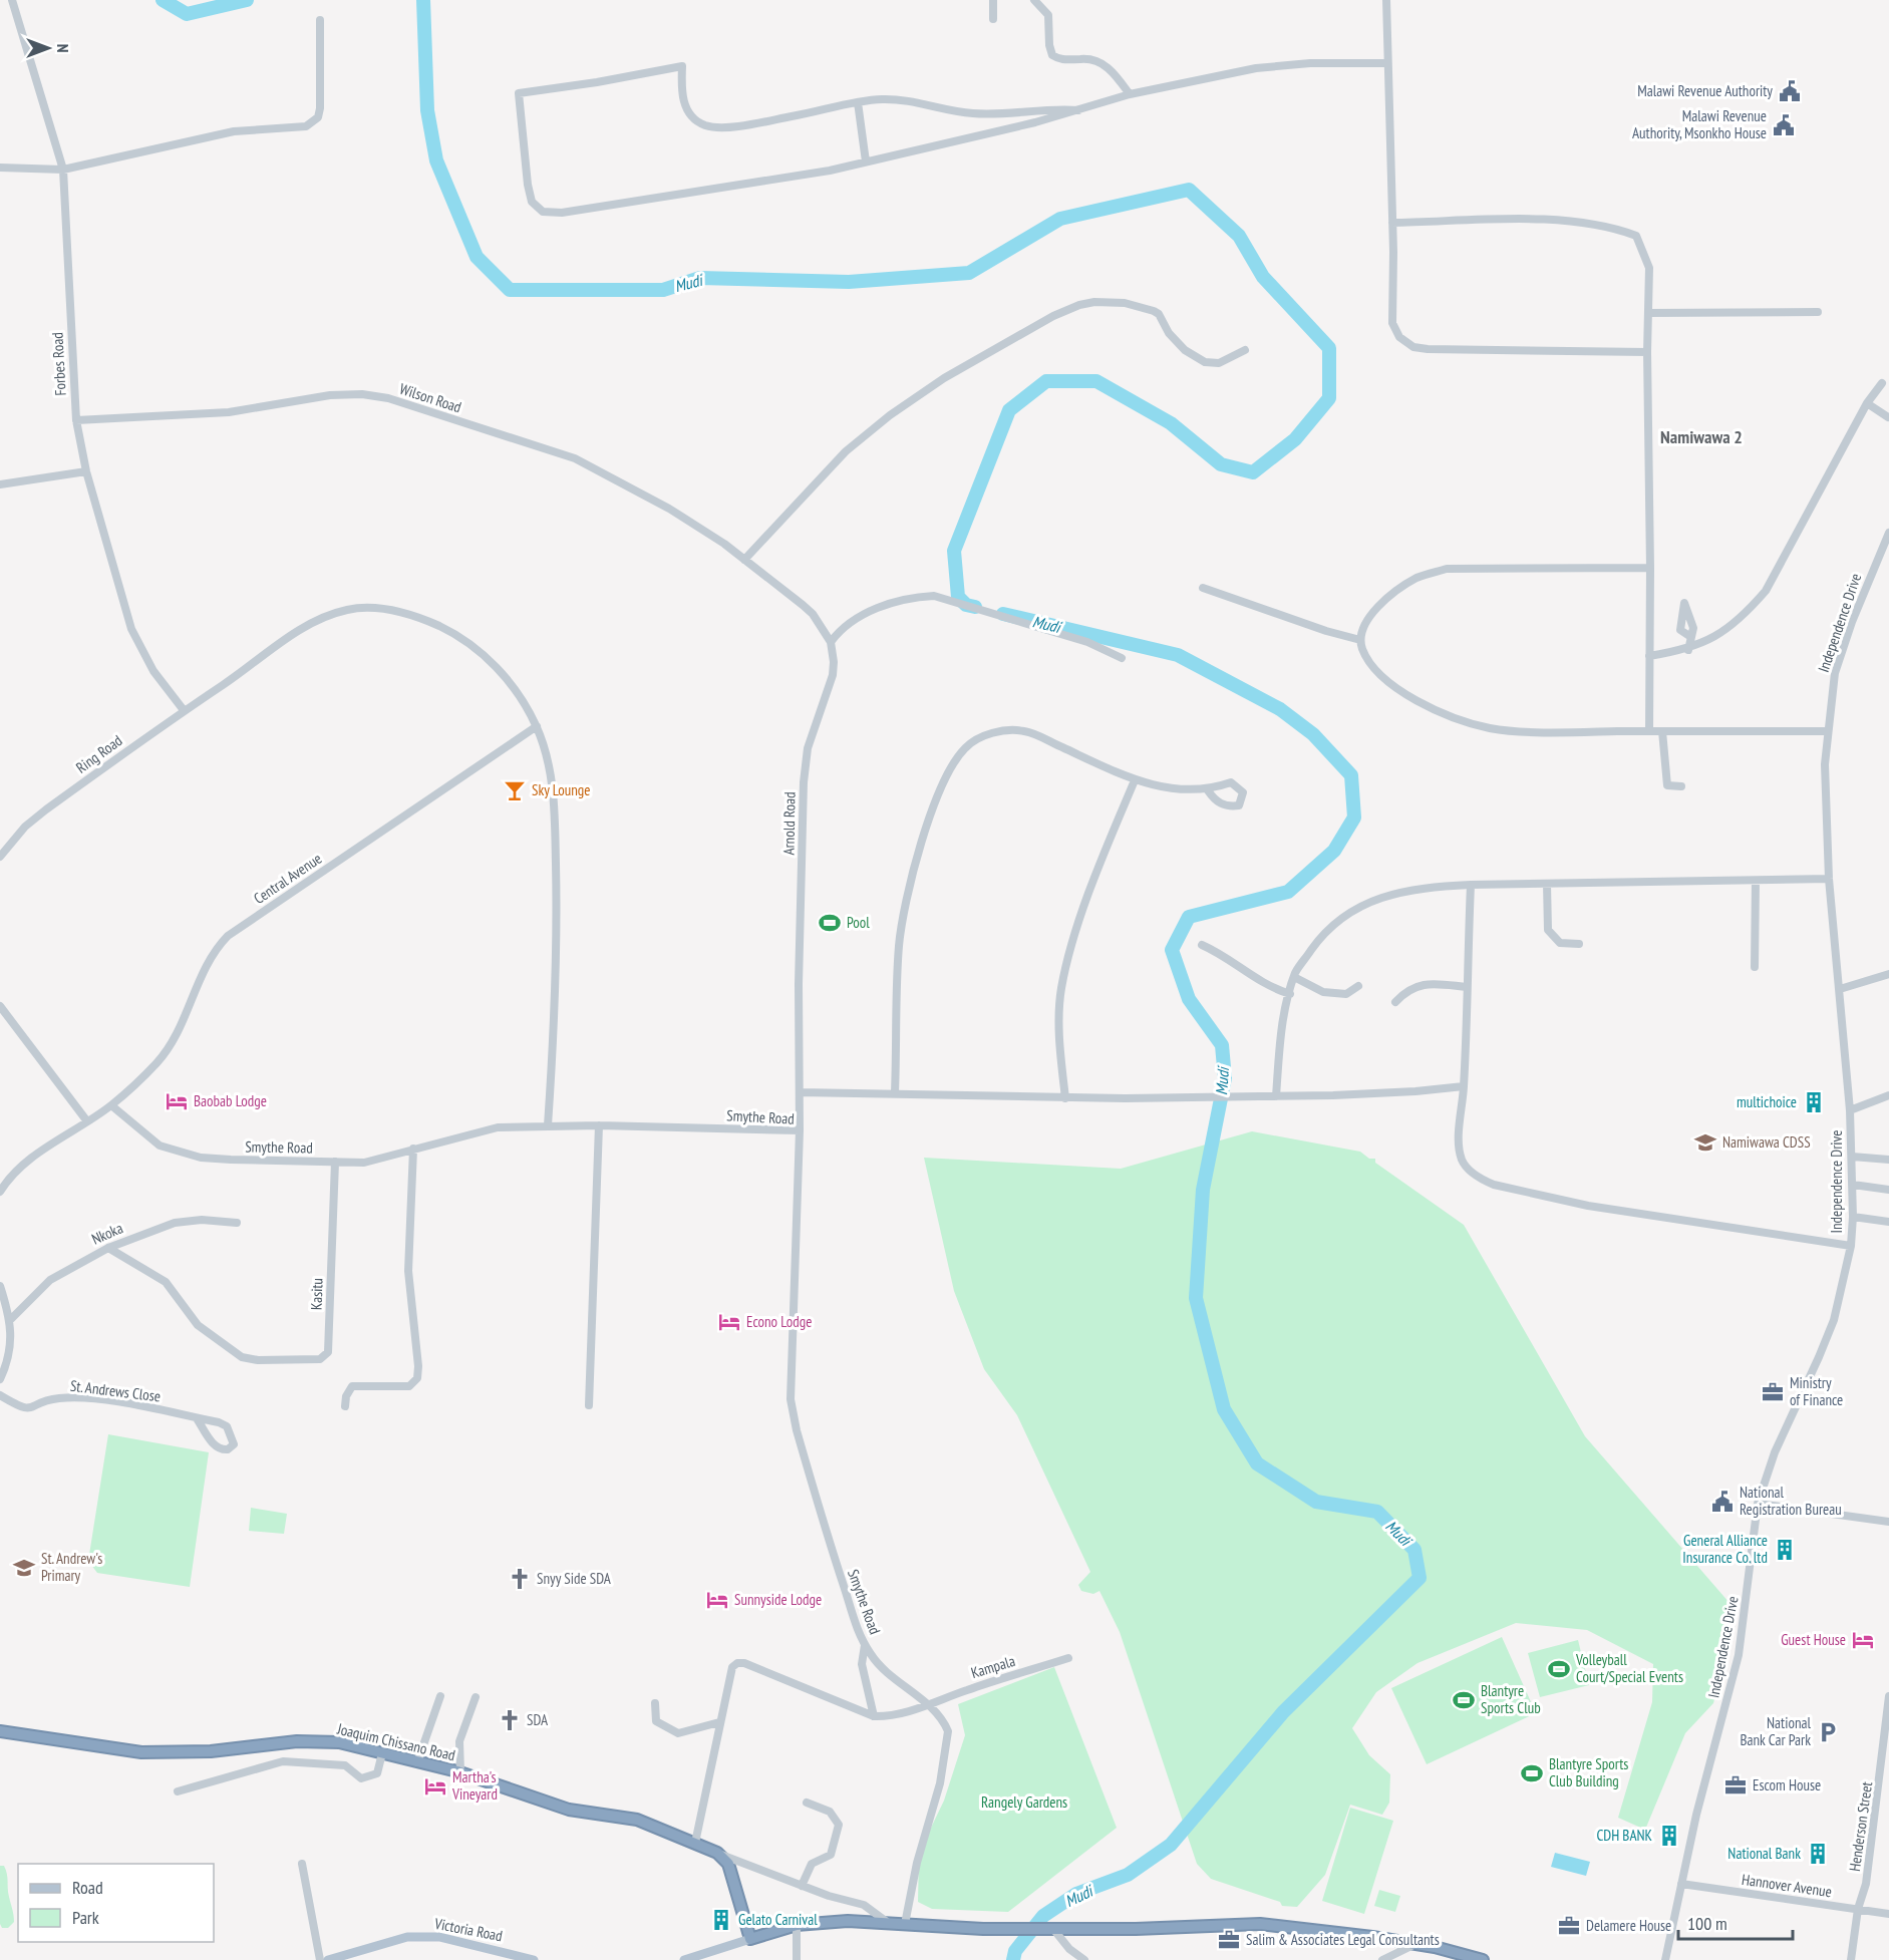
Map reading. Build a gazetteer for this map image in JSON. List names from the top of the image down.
{
  "streets": {
    "highway": ["Joaquim Chissano Road"],
    "main road": ["Victoria Road"],
    "street": [
      "Forbes Road",
      "Wilson Road",
      "Independence Drive",
      "Ring Road",
      "Arnold Road",
      "Central Avenue",
      "Smythe Road",
      "Nkoka",
      "Kasitu",
      "St. Andrews Close",
      "Kampala",
      "Henderson Street",
      "Hannover Avenue"
    ]
  },
  "crossings": [
    ["Forbes Road", "Wilson Road"],
    ["Forbes Road", "Ring Road"],
    ["Wilson Road", "Arnold Road"],
    ["Independence Drive", "Hannover Avenue"],
    ["Ring Road", "Central Avenue"],
    ["Ring Road", "Smythe Road"],
    ["Arnold Road", "Smythe Road"],
    ["Central Avenue", "Smythe Road"],
    ["Smythe Road", "Kasitu"],
    ["Smythe Road", "Kampala"],
    ["Nkoka", "Kasitu"],
    ["Henderson Street", "Hannover Avenue"]
  ],
  "districts": ["Namiwawa 2"],
  "water": ["Mudi"],
  "parks": ["Rangely Gardens"],
  "places": {
    "public building": ["Malawi Revenue Authority", "Malawi Revenue Authority, Msonkho House", "National Registration Bureau"],
    "bar": ["Sky Lounge"],
    "sports": [
      "Pool",
      "Volleyball Court/Special Events",
      "Blantyre Sports Club",
      "Blantyre Sports Club Building"
    ],
    "hotel": [
      "Baobab Lodge",
      "Econo Lodge",
      "Sunnyside Lodge",
      "Guest House",
      "Martha's Vineyard"
    ],
    "building": [
      "multichoice",
      "General Alliance Insurance Co. ltd",
      "CDH BANK",
      "National Bank",
      "Gelato Carnival"
    ],
    "school or university": ["Namiwawa CDSS", "St. Andrew's Primary"],
    "office": [
      "Ministry of Finance",
      "Escom House",
      "Delamere House",
      "Salim & Associates Legal Consultants"
    ],
    "church": ["Snyy Side SDA", "SDA"],
    "parking": ["National Bank Car Park"]
  },
  "legend": ["Road", "Park"],
  "scale_bar": "100 m",
  "north": "right"
}
